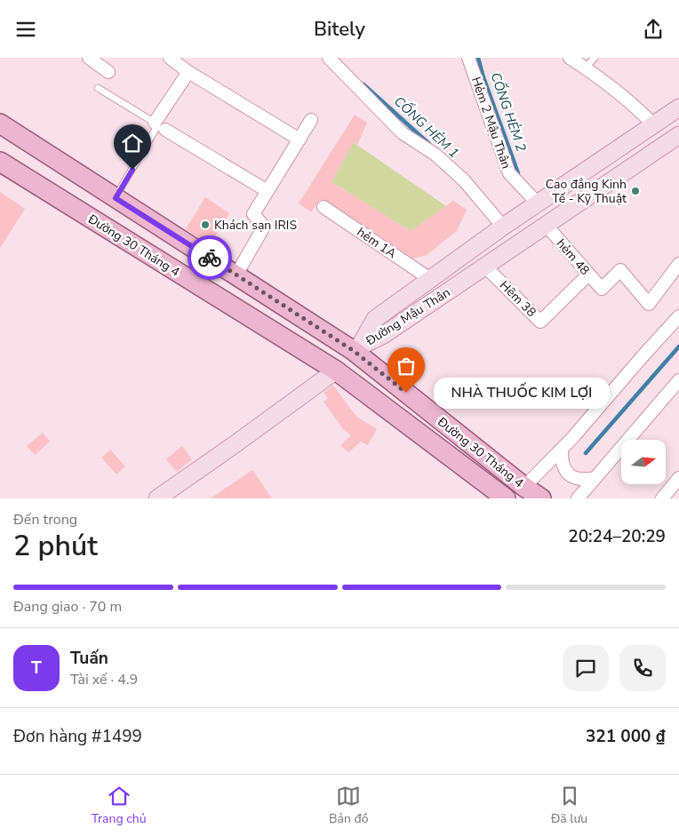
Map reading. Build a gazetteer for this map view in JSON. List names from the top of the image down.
{
  "streets": {
    "main road": ["Đường 30 Tháng 4", "Đường Mậu Thân"],
    "street": [
      "Hẻm 2 Mậu Thân",
      "hẻm 1A",
      "hẻm 48",
      "Hẽm 38"
    ]
  },
  "crossings": [
    ["Hẻm 2 Mậu Thân", "Đường Mậu Thân"],
    ["hẻm 1A", "Đường Mậu Thân"],
    ["Đường 30 Tháng 4", "Đường Mậu Thân"],
    ["hẻm 48", "Hẽm 38"],
    ["hẻm 48", "Đường Mậu Thân"],
    ["Hẽm 38", "Đường Mậu Thân"]
  ],
  "water": ["CỐNG HẺM 2", "CỐNG HẺM 1"],
  "places": ["Cao đẳng Kinh Tế - Kỹ Thuật", "Khách sạn IRIS", "NHÀ THUỐC KIM LỢI"],
  "north": "right",
  "page": {
    "header": "Bitely",
    "bubble": "NHÀ THUỐC KIM LỢI",
    "heading": ["2 phút", "Đến trong", "20:24–20:29"],
    "panel": [
      "Tuấn",
      "Tài xế · 4.9",
      "Đơn hàng #1499",
      "321 000 ₫"
    ],
    "bar": "Đang giao · 70 m",
    "round": "T",
    "tabs": ["Trang chủ", "Bản đồ", "Đã lưu"]
  }
}
